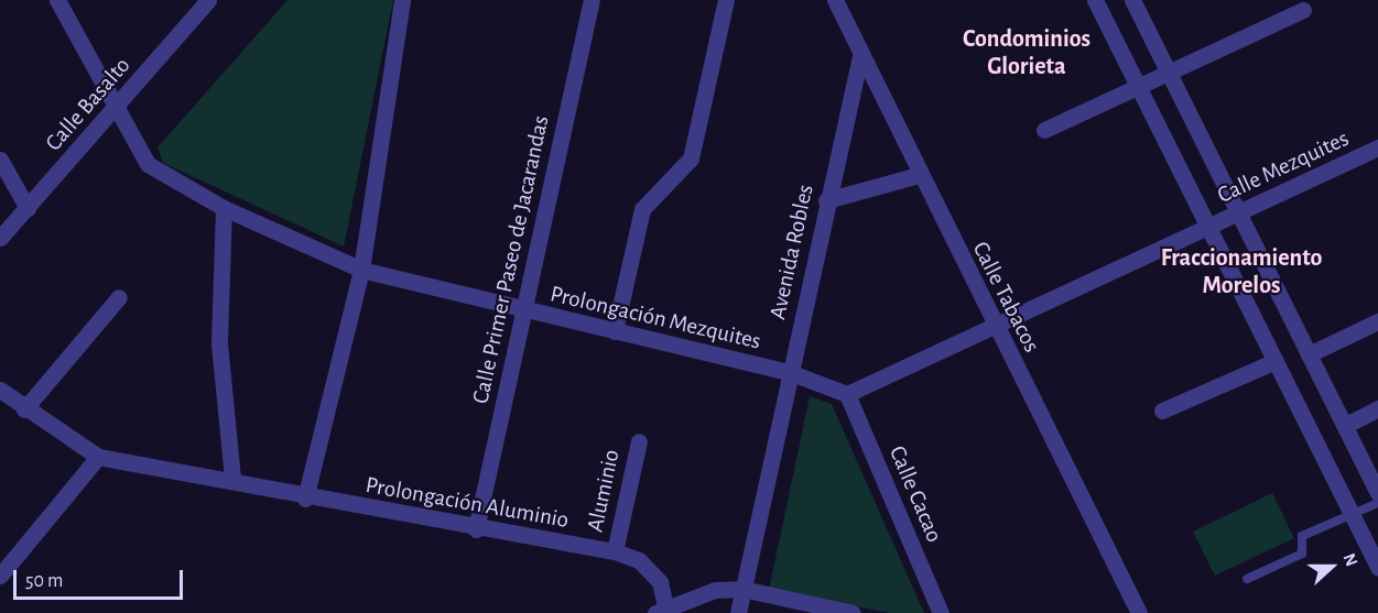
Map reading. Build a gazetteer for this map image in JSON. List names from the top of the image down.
{
  "streets": {
    "street": [
      "Calle Basalto",
      "Calle Mezquites",
      "Avenida Robles",
      "Calle Primer Paseo de Jacarandas",
      "Calle Tabacos",
      "Prolongación Mezquites",
      "Aluminio",
      "Calle Cacao",
      "Prolongación Aluminio"
    ]
  },
  "crossings": [
    ["Calle Basalto", "Prolongación Mezquites"],
    ["Avenida Robles", "Calle Tabacos"],
    ["Avenida Robles", "Prolongación Mezquites"],
    ["Calle Primer Paseo de Jacarandas", "Prolongación Mezquites"],
    ["Calle Primer Paseo de Jacarandas", "Prolongación Aluminio"],
    ["Prolongación Mezquites", "Calle Cacao"],
    ["Aluminio", "Prolongación Aluminio"]
  ],
  "districts": ["Condominios Glorieta", "Fraccionamiento Morelos"],
  "scale_bar": "50 m",
  "north": "right"
}
